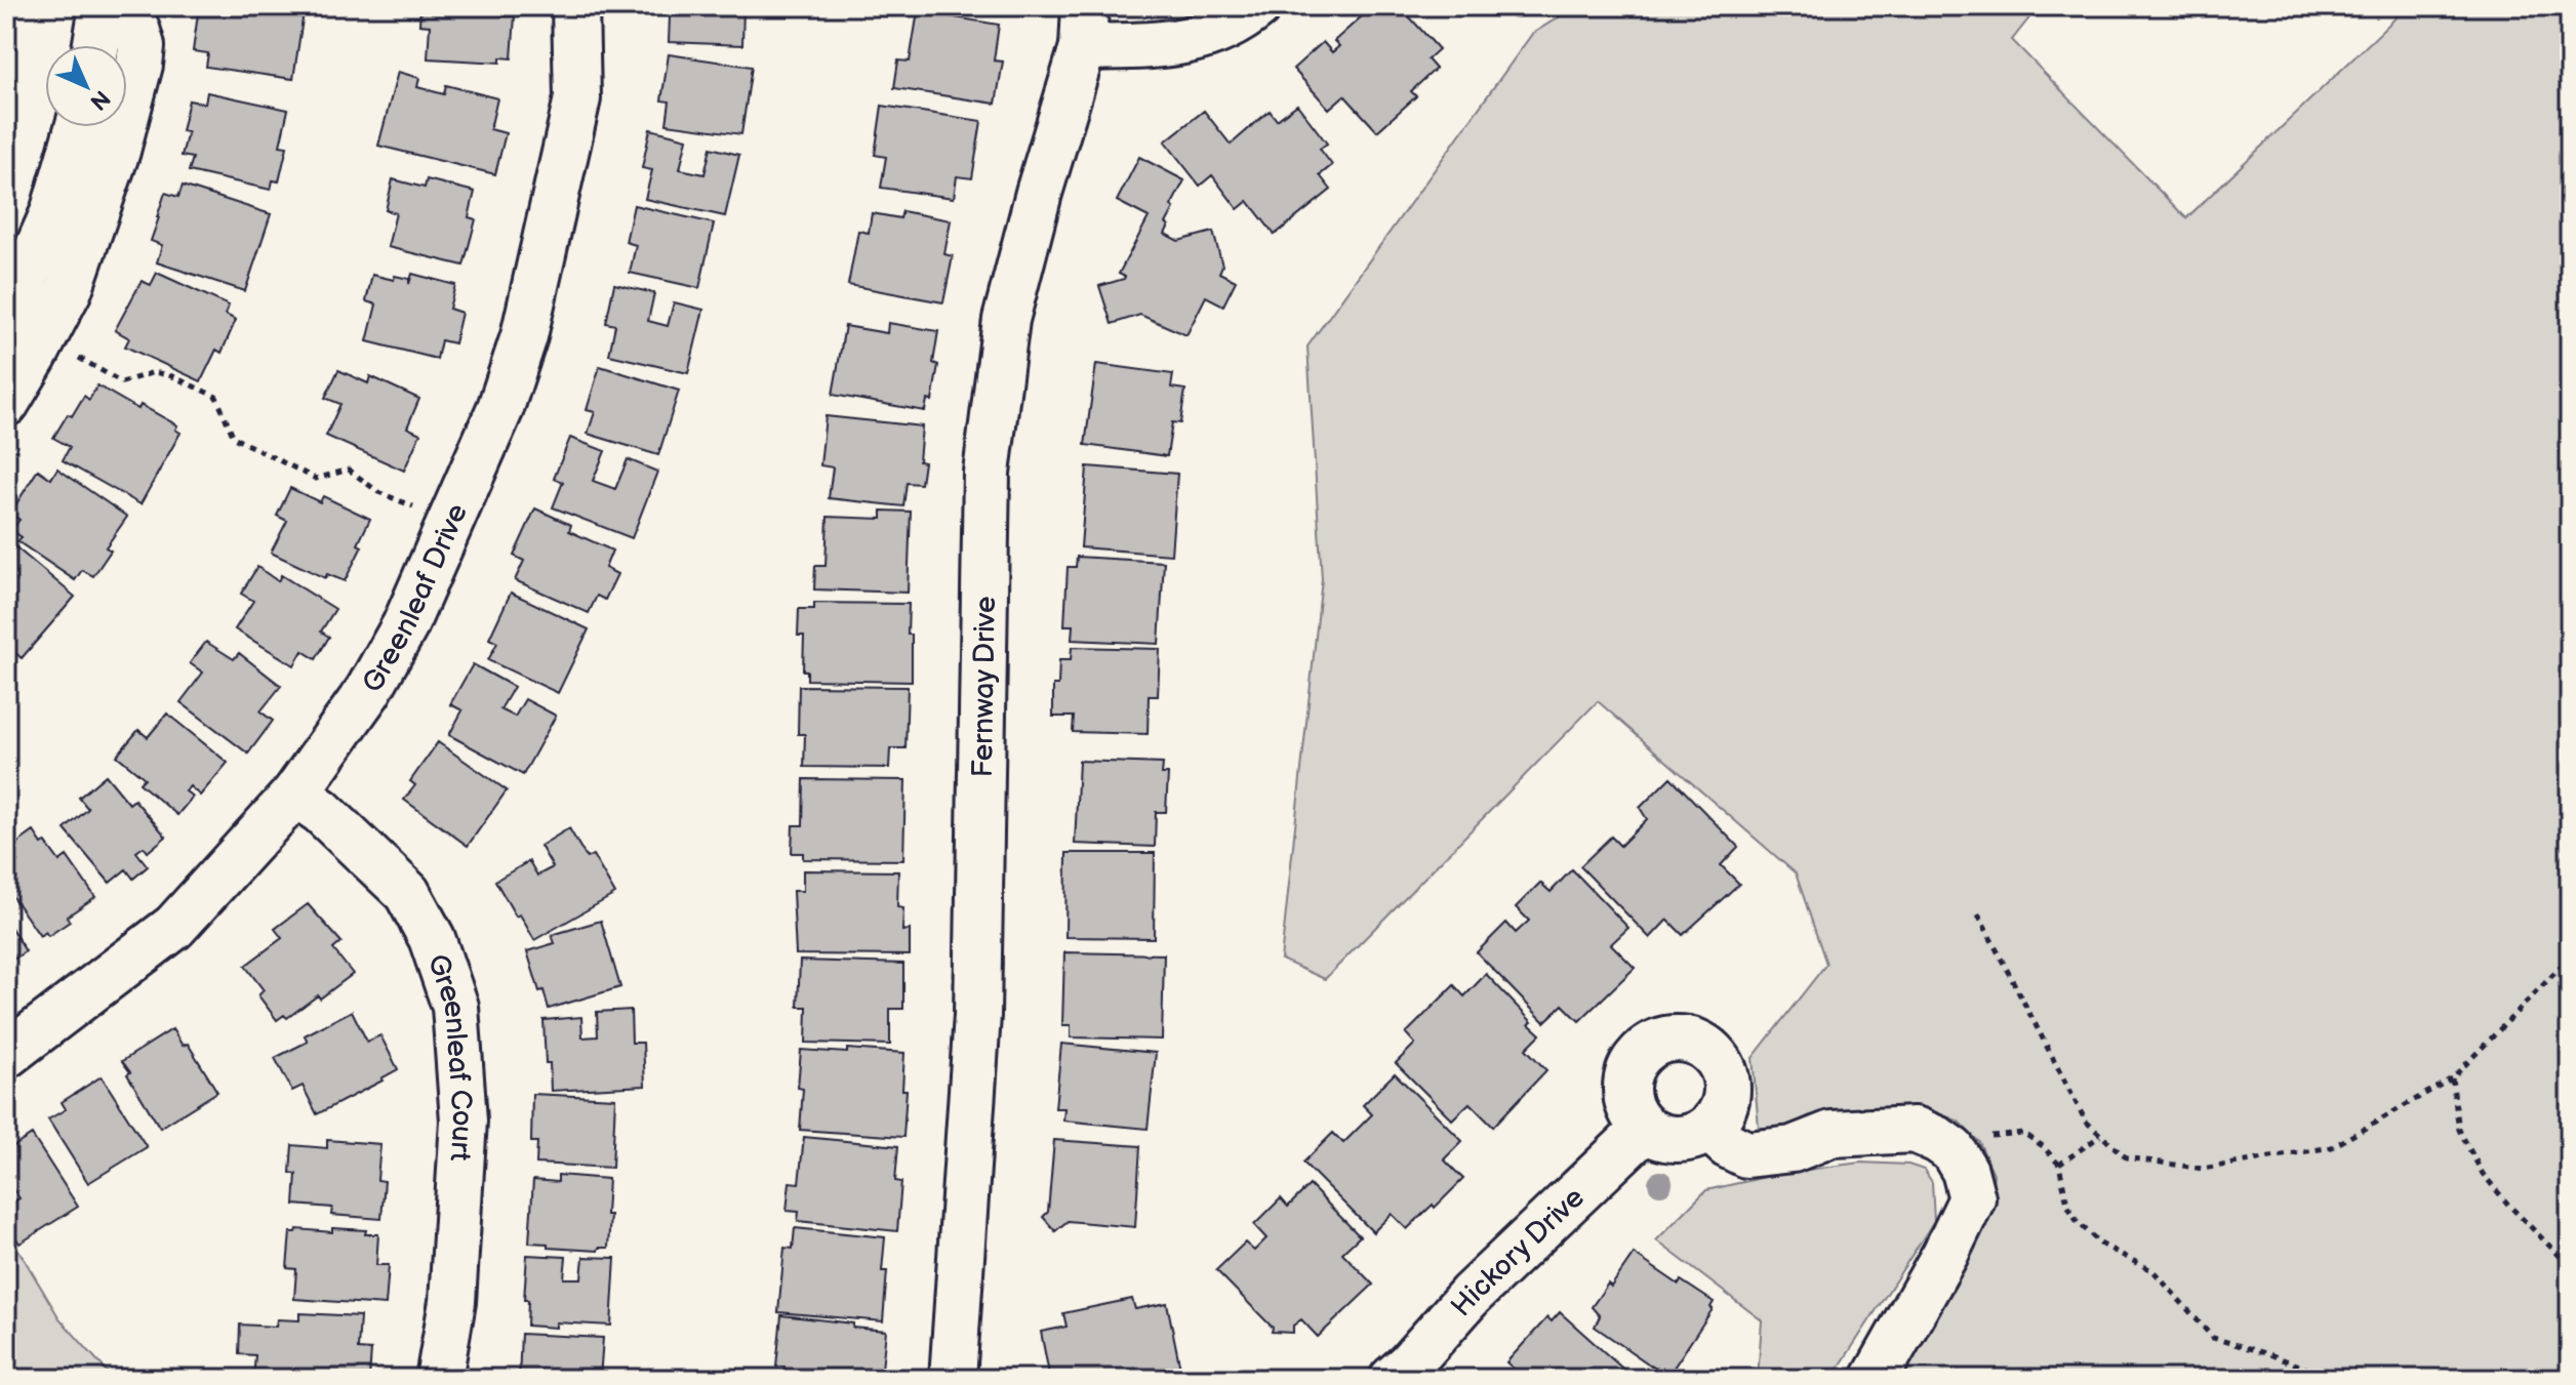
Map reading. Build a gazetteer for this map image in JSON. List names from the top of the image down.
{
  "streets": {
    "street": [
      "Greenleaf Drive",
      "Fernway Drive",
      "Greenleaf Court",
      "Hickory Drive"
    ]
  },
  "crossings": [
    ["Greenleaf Drive", "Greenleaf Court"]
  ],
  "north": "bottom right"
}
